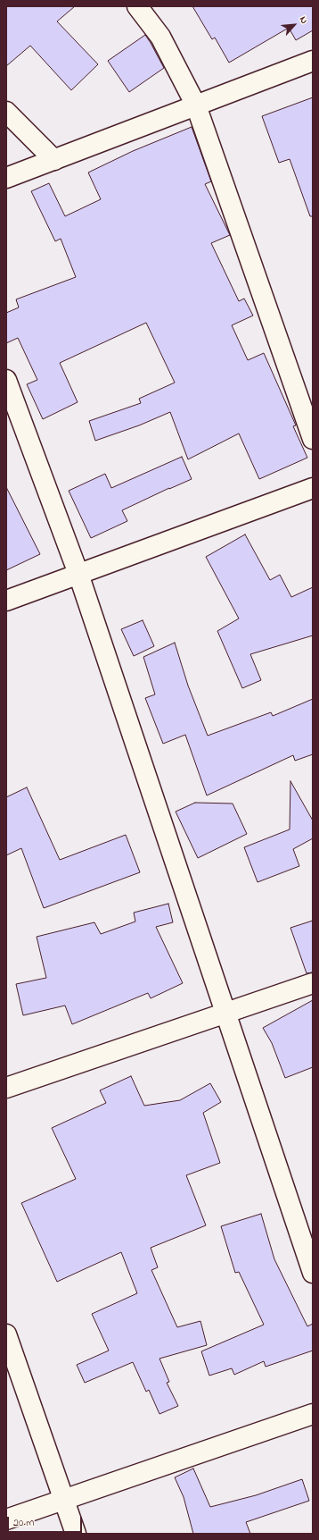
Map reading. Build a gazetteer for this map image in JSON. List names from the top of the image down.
{
  "scale_bar": "20 m",
  "north": "top right"
}
